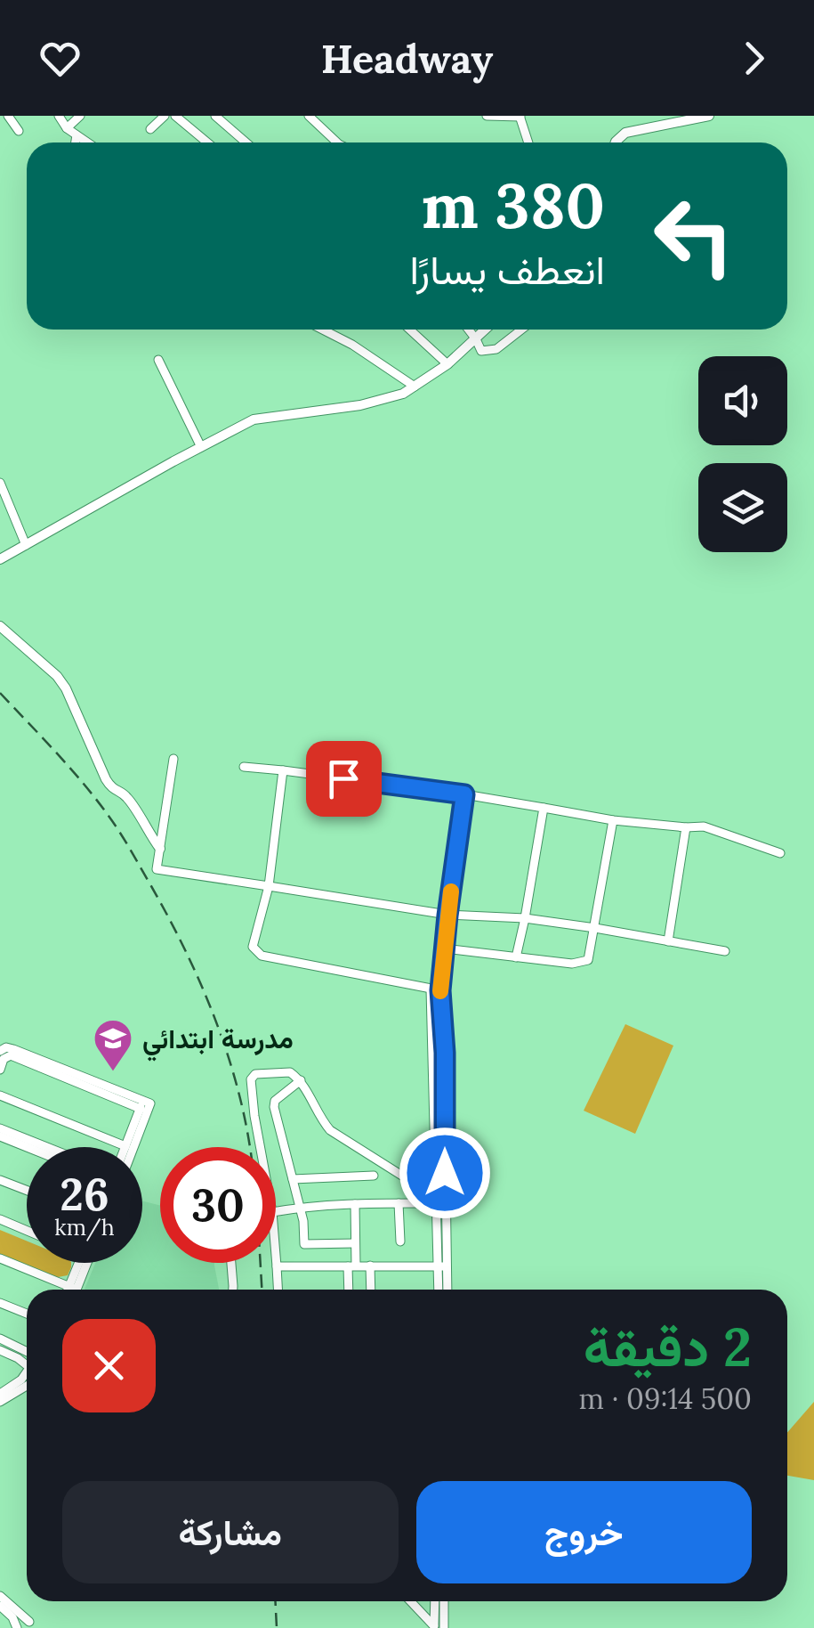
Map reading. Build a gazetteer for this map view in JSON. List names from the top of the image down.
{
  "places": {
    "school or university": ["مدرسة ابتدائي"]
  },
  "page": {
    "header": "Headway",
    "turn": ["380 m", "انعطف يسارًا"],
    "speed": "26 km/h",
    "limit": "30",
    "heading": ["2 دقيقة", "500 m · 09:14"],
    "buttons": ["خروج", "مشاركة"]
  }
}
